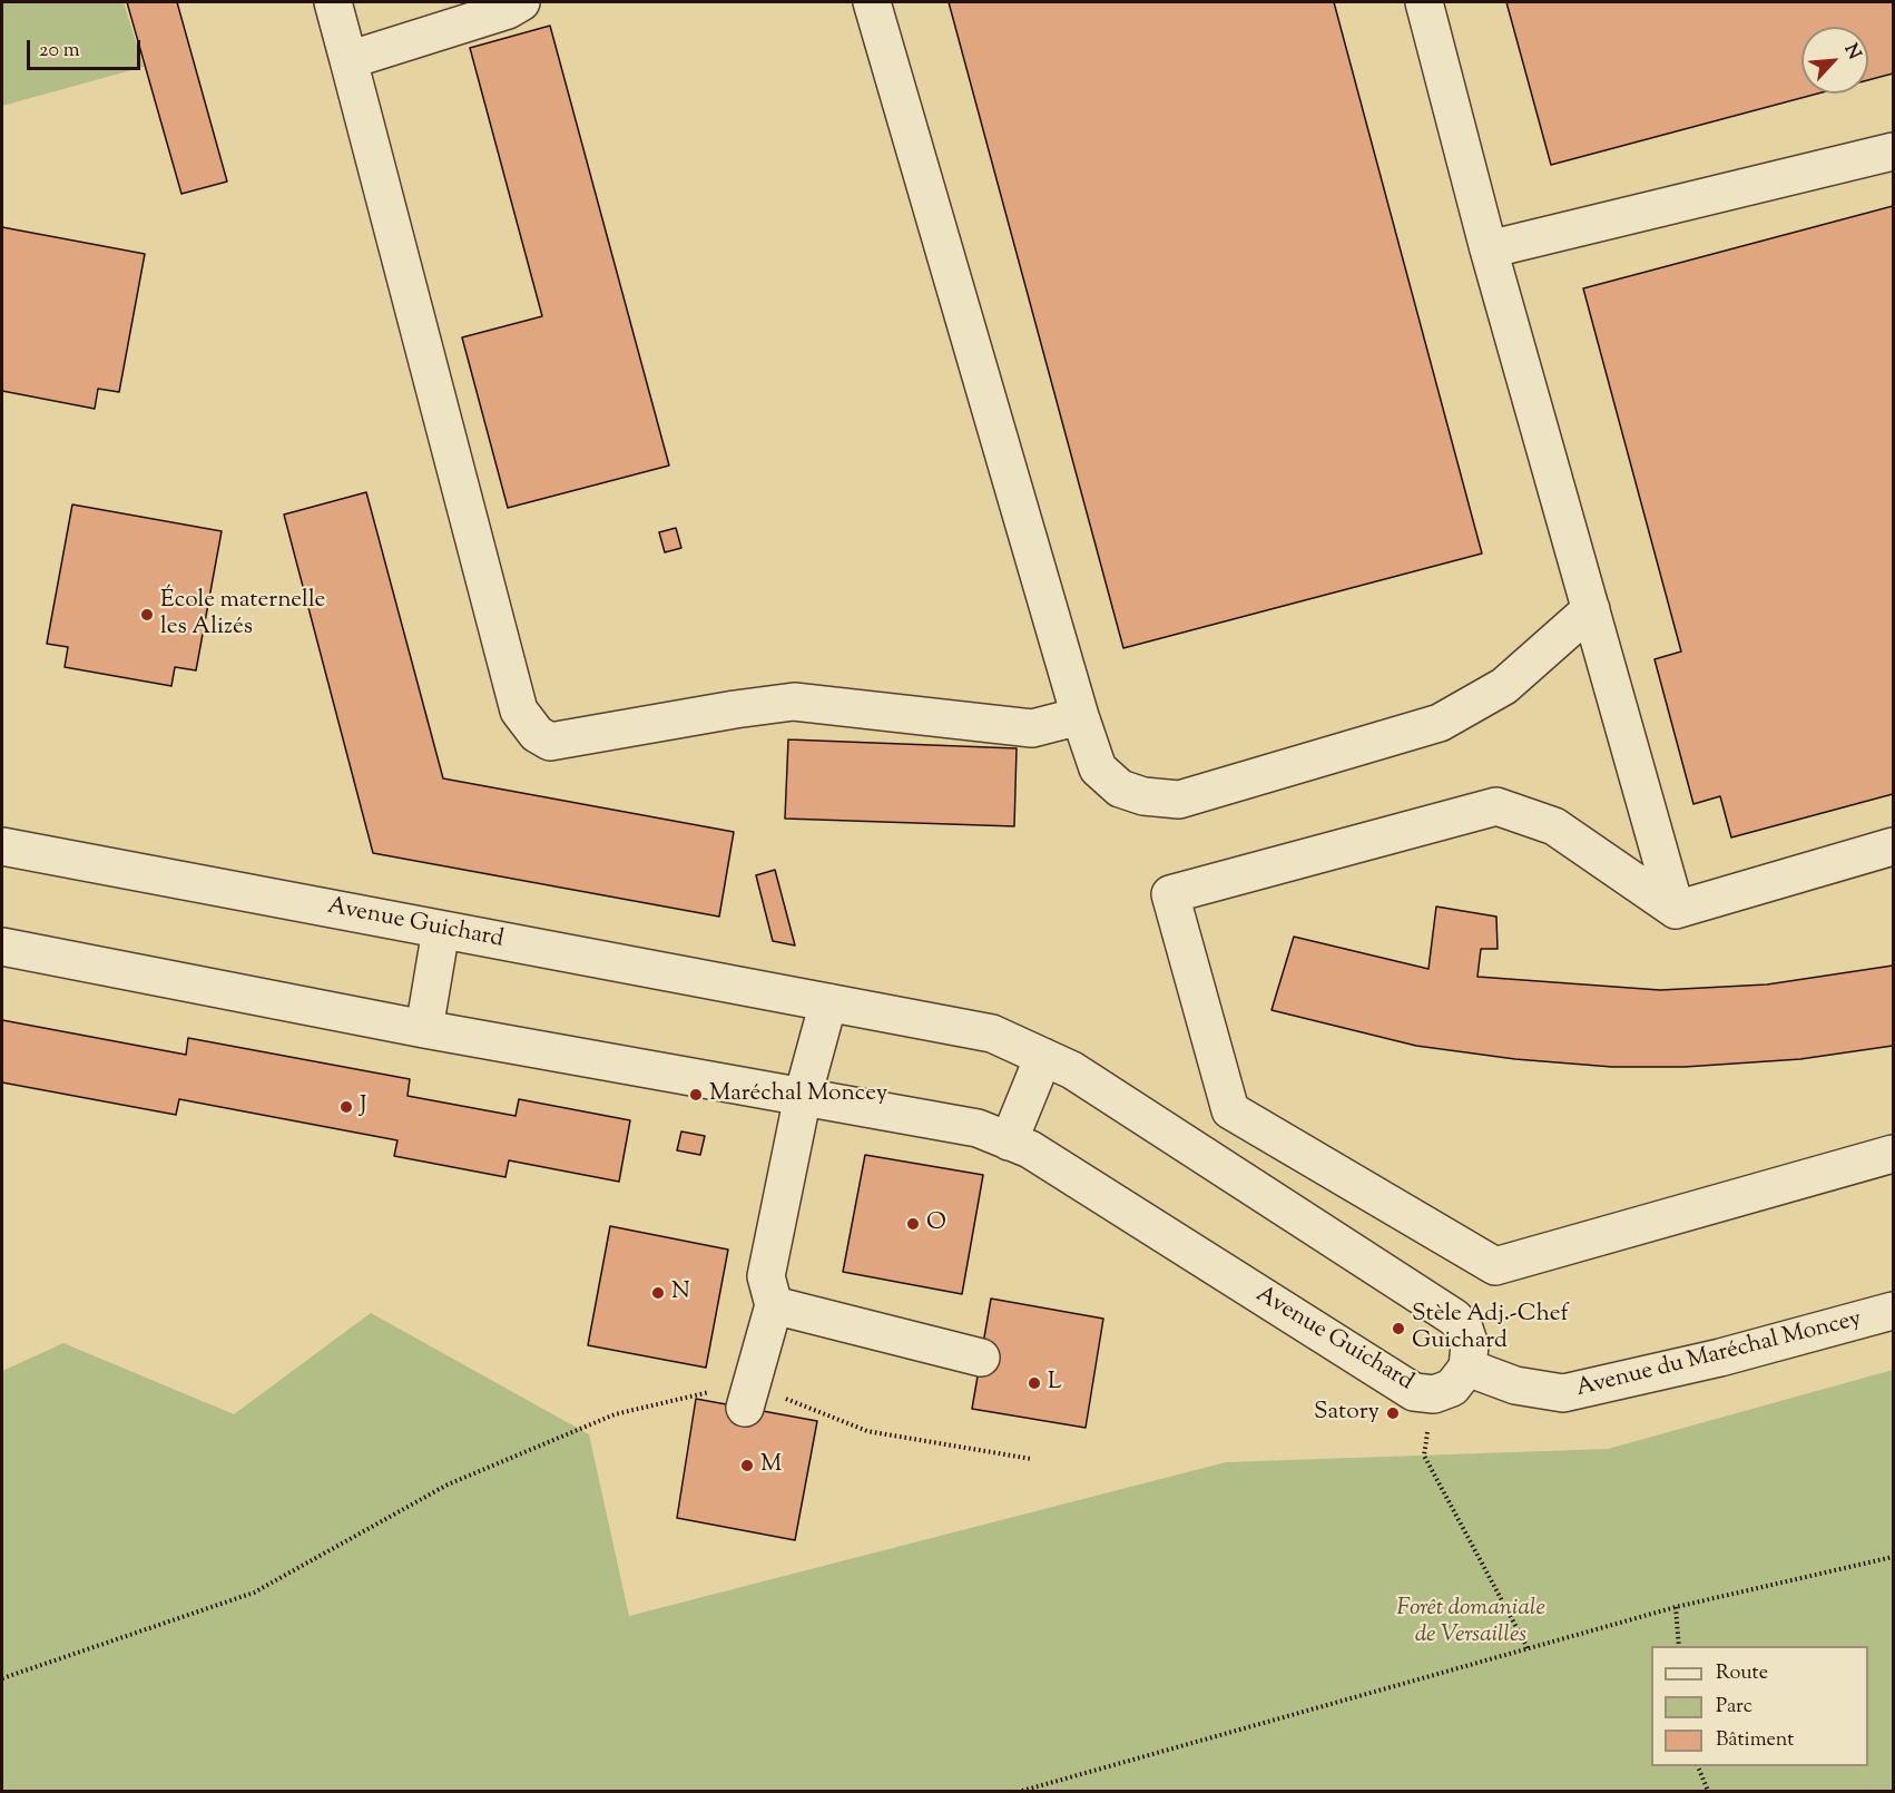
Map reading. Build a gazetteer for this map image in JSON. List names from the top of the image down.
{
  "streets": {
    "street": ["Avenue Guichard", "Avenue du Maréchal Moncey"]
  },
  "crossings": [
    ["Avenue Guichard", "Avenue du Maréchal Moncey"]
  ],
  "parks": ["Forêt domaniale de Versailles"],
  "places": [
    "École maternelle les Alizés",
    "Maréchal Moncey",
    "J",
    "O",
    "N",
    "Stèle Adj.-Chef Guichard",
    "L",
    "Satory",
    "M"
  ],
  "legend": ["Route", "Parc", "Bâtiment"],
  "scale_bar": "20 m",
  "north": "top right"
}
